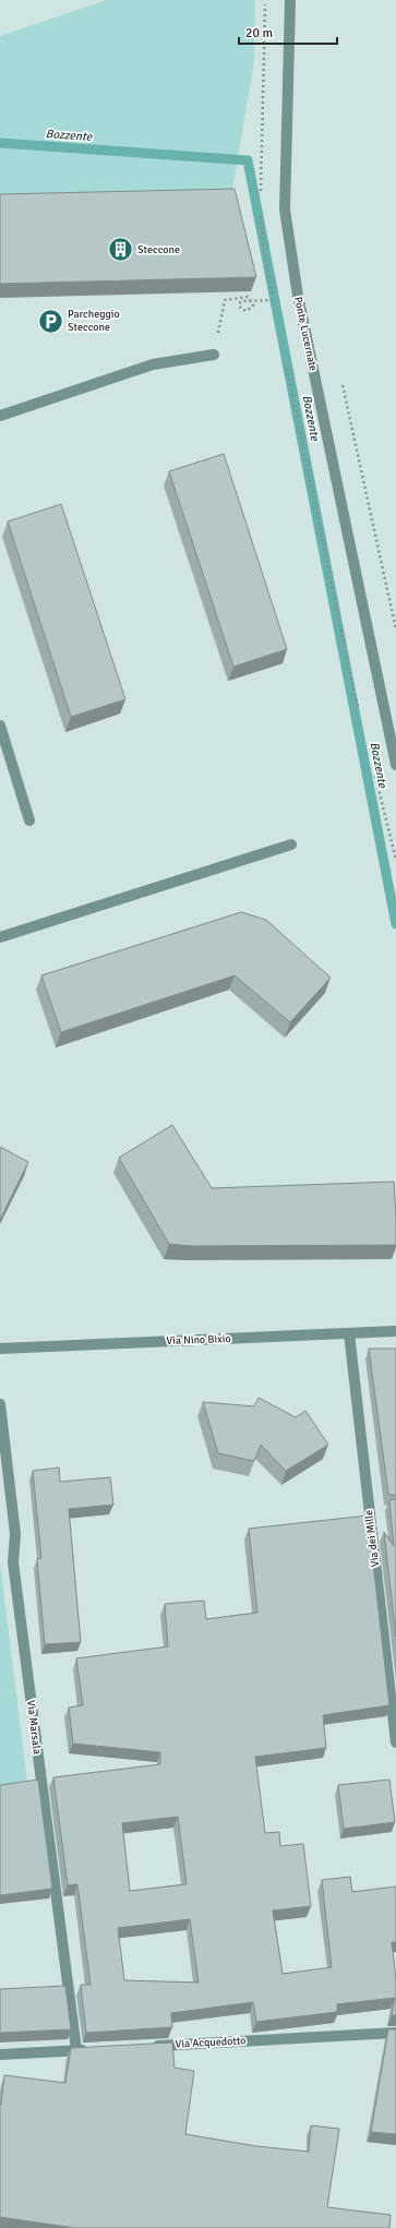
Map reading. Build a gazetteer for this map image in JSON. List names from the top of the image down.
{
  "streets": {
    "street": [
      "Ponte Lucernate",
      "Via Nino Bixio",
      "Via dei Mille",
      "Via Marsala",
      "Via Acquedotto"
    ]
  },
  "crossings": [
    ["Via Nino Bixio", "Via dei Mille"]
  ],
  "water": ["Bozzente"],
  "places": {
    "building": ["Steccone"],
    "parking": ["Parcheggio Steccone"]
  },
  "scale_bar": "20 m"
}
